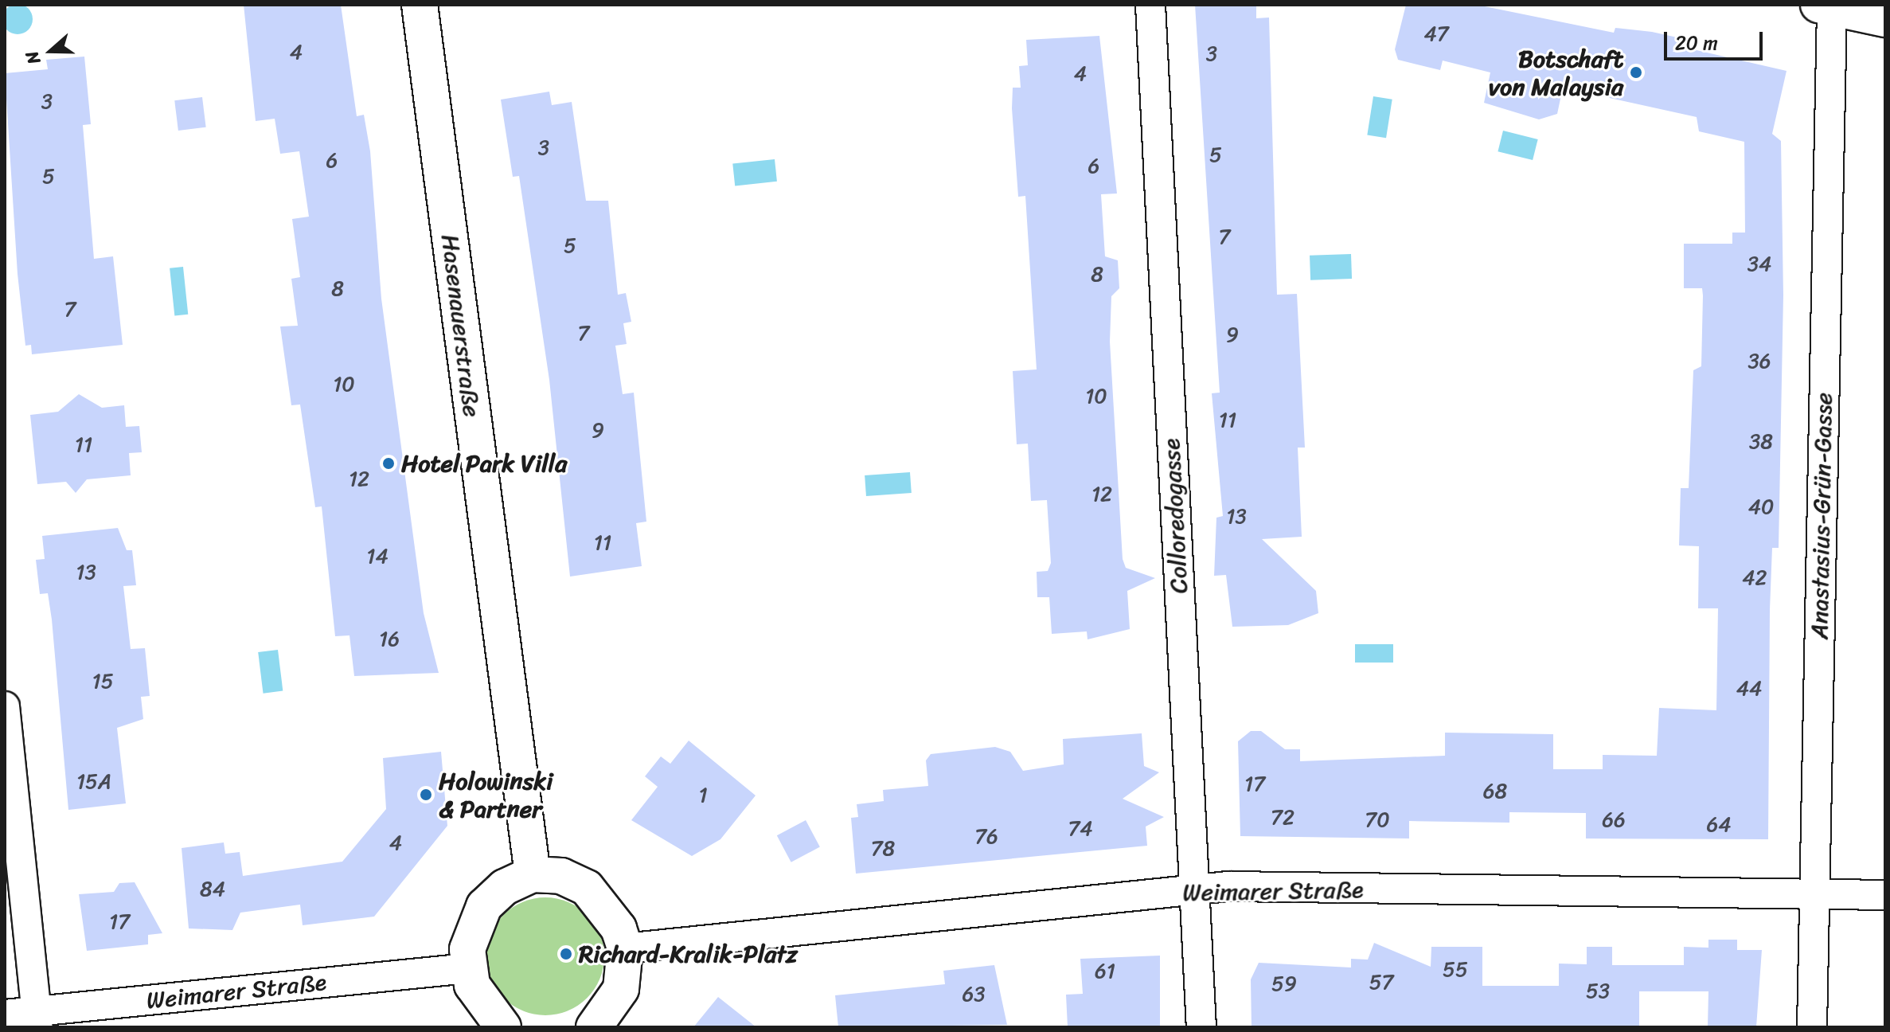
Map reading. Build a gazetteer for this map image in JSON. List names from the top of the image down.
{
  "streets": {
    "street": [
      "Hasenauerstraße",
      "Colloredogasse",
      "Anastasius-Grün-Gasse",
      "Weimarer Straße"
    ]
  },
  "crossings": [
    ["Colloredogasse", "Weimarer Straße"],
    ["Anastasius-Grün-Gasse", "Weimarer Straße"]
  ],
  "places": [
    "Botschaft von Malaysia",
    "Hotel Park Villa",
    "Holowinski & Partner",
    "Richard-Kralik-Platz"
  ],
  "house_numbers": [
    "47",
    "4",
    "3",
    "4",
    "3",
    "3",
    "5",
    "6",
    "6",
    "5",
    "7",
    "5",
    "34",
    "8",
    "8",
    "7",
    "7",
    "9",
    "36",
    "10",
    "10",
    "11",
    "9",
    "38",
    "11",
    "12",
    "12",
    "40",
    "13",
    "11",
    "14",
    "13",
    "42",
    "16",
    "15",
    "44",
    "15A",
    "17",
    "68",
    "1",
    "72",
    "70",
    "66",
    "64",
    "74",
    "76",
    "4",
    "78",
    "84",
    "17",
    "55",
    "61",
    "57",
    "59",
    "53",
    "63"
  ],
  "scale_bar": "20 m",
  "north": "left"
}
